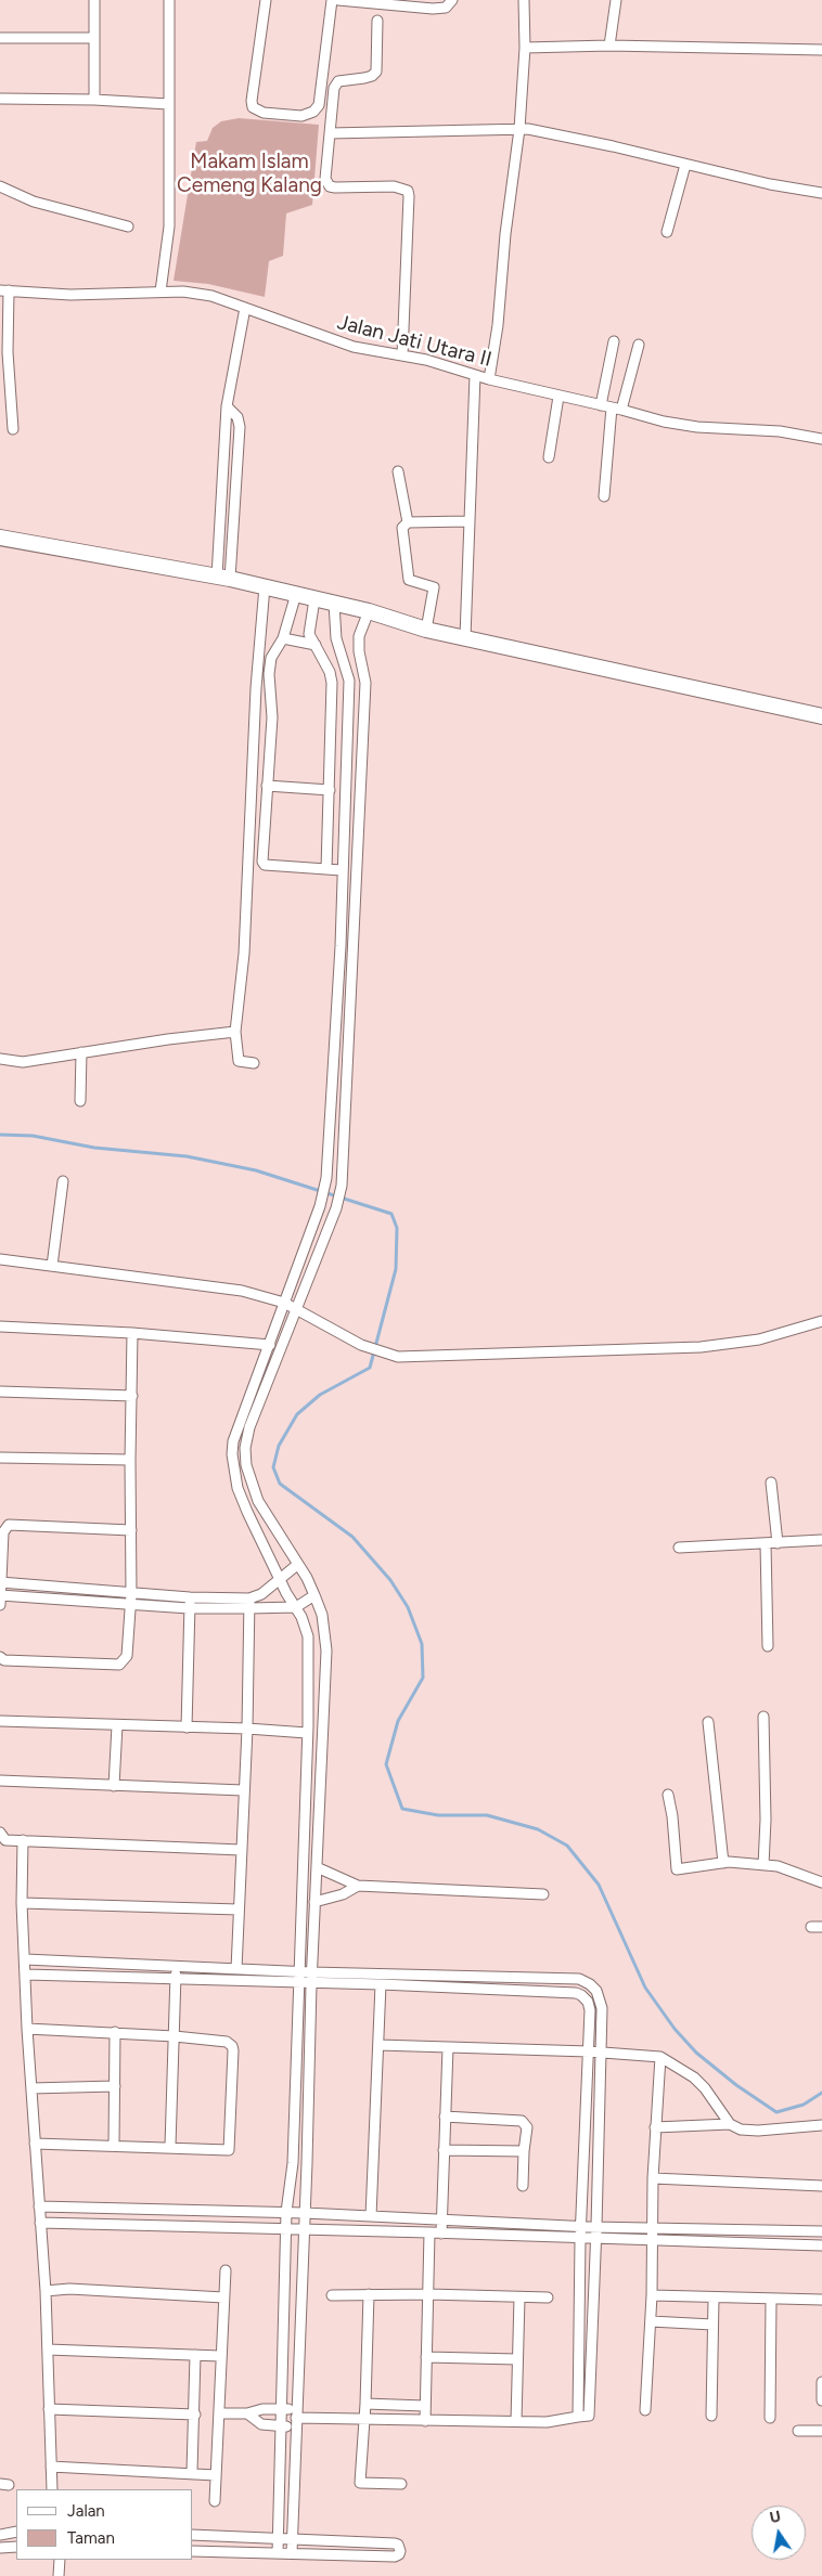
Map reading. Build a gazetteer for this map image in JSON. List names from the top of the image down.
{
  "streets": {
    "street": ["Jalan Jati Utara II"]
  },
  "parks": ["Makam Islam Cemeng Kalang"],
  "legend": ["Jalan", "Taman"],
  "north": "top"
}
